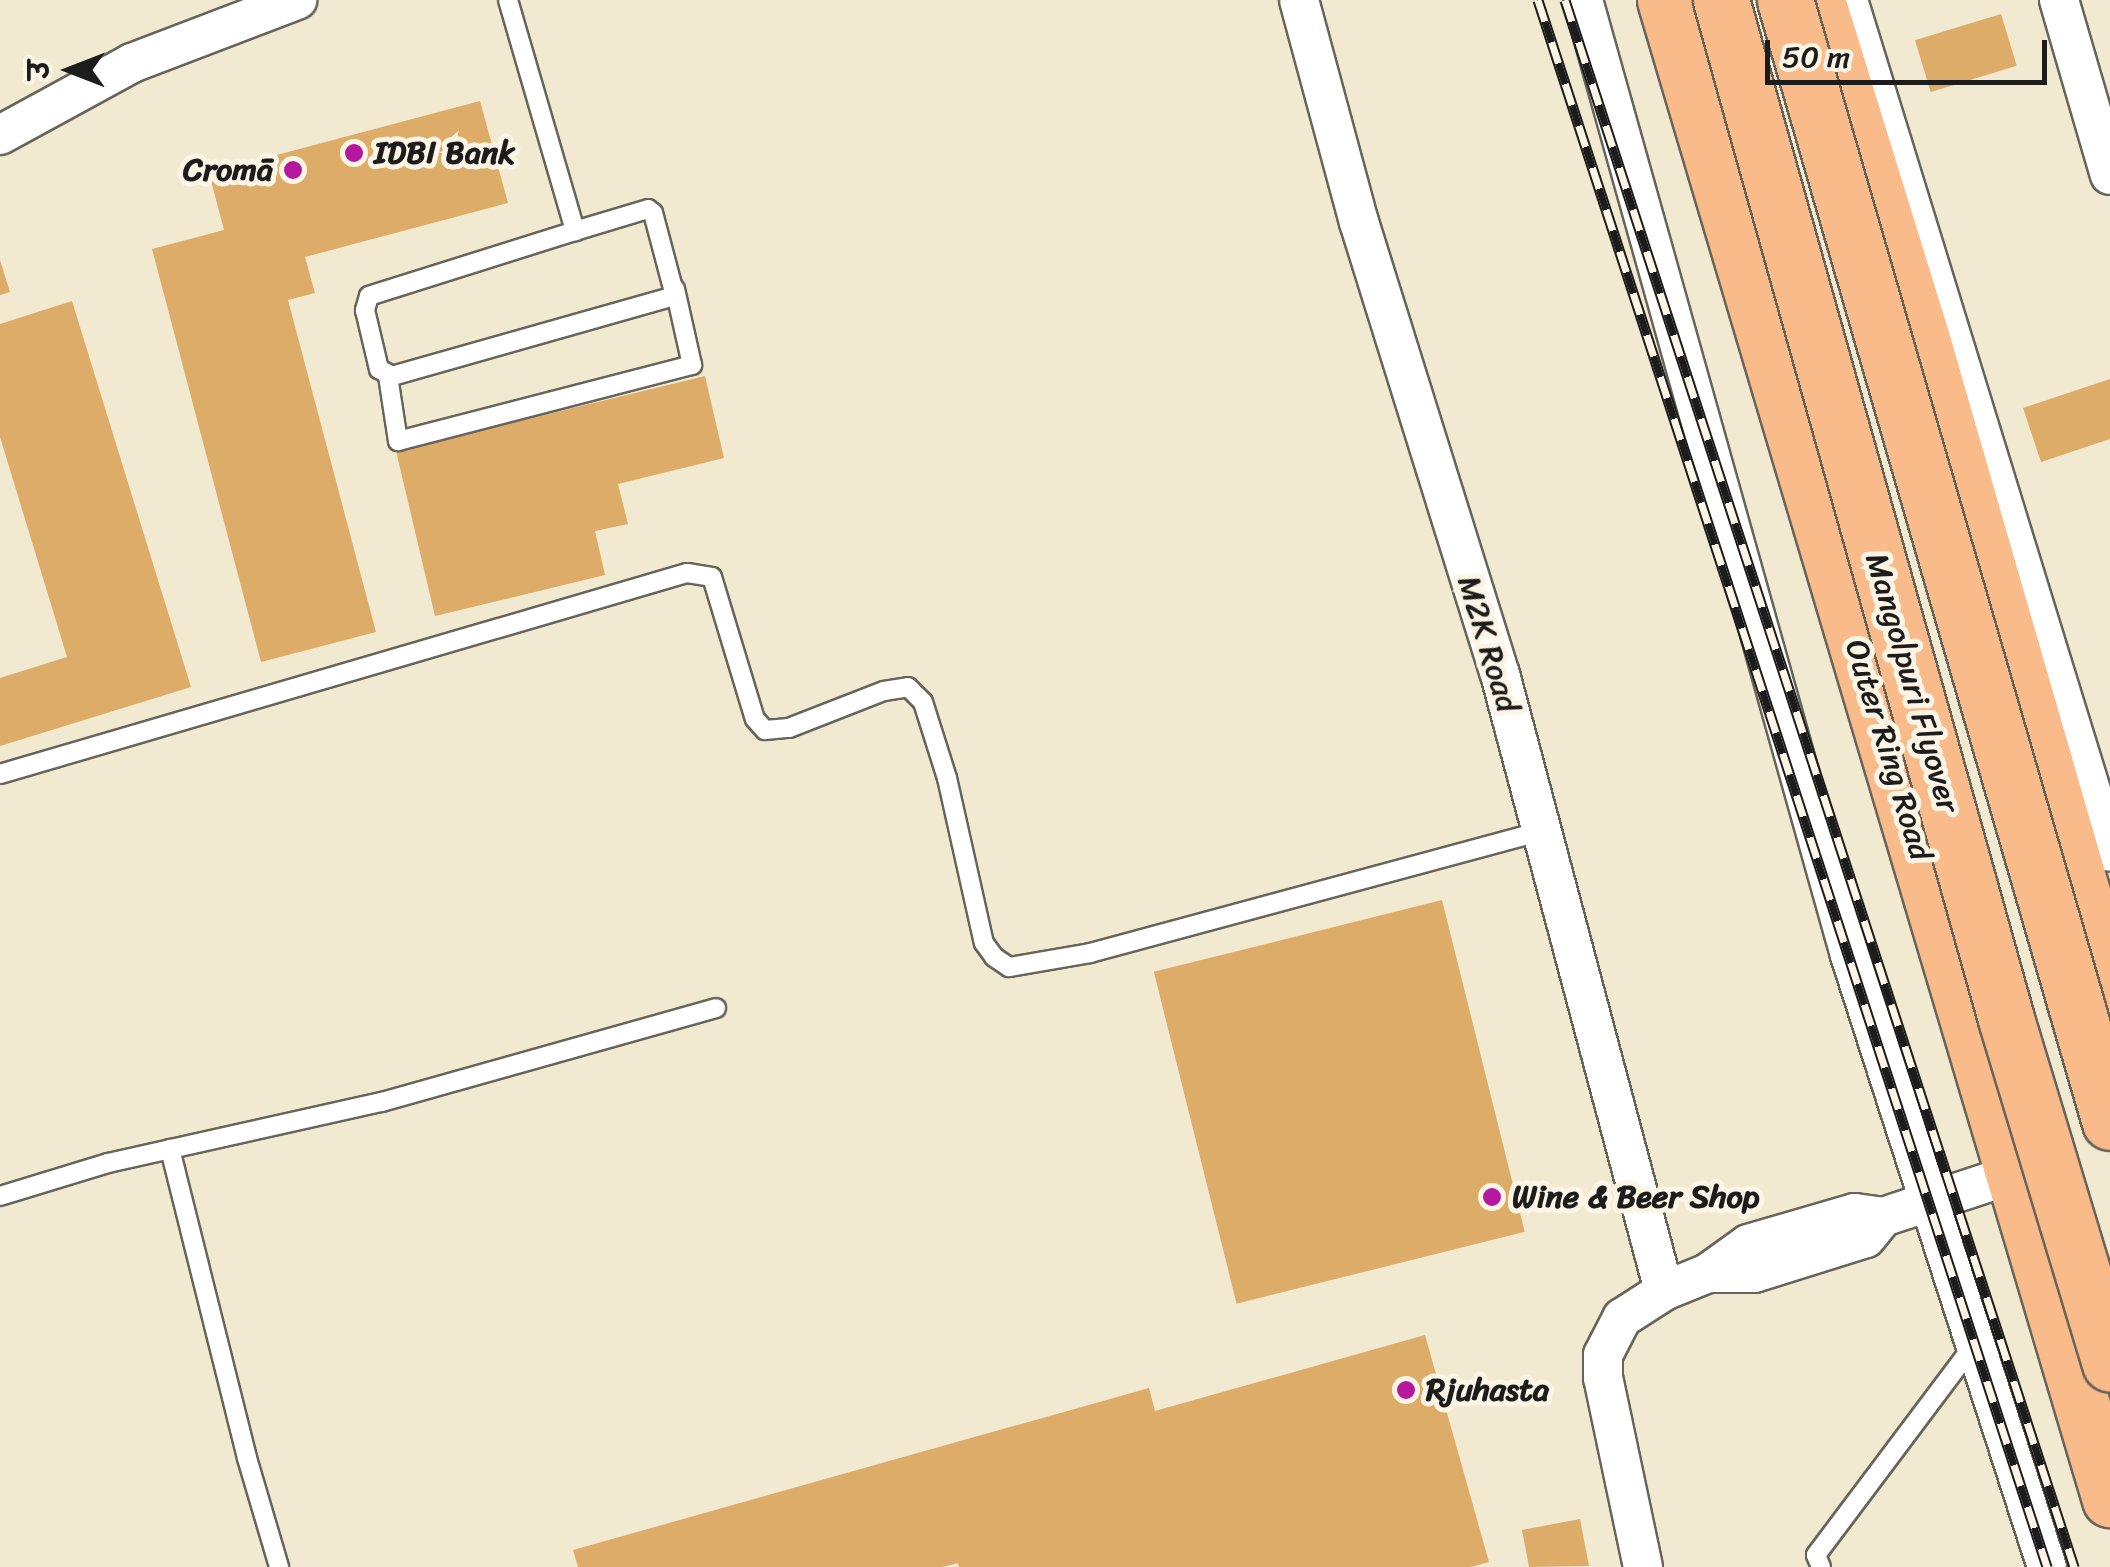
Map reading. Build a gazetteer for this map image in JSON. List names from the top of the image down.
{
  "streets": {
    "main road": ["Mangolpuri Flyover", "Outer Ring Road"],
    "street": ["M2K Road"]
  },
  "places": [
    "IDBI Bank",
    "Cromā",
    "Wine & Beer Shop",
    "Rjuhasta"
  ],
  "scale_bar": "50 m",
  "north": "left"
}
